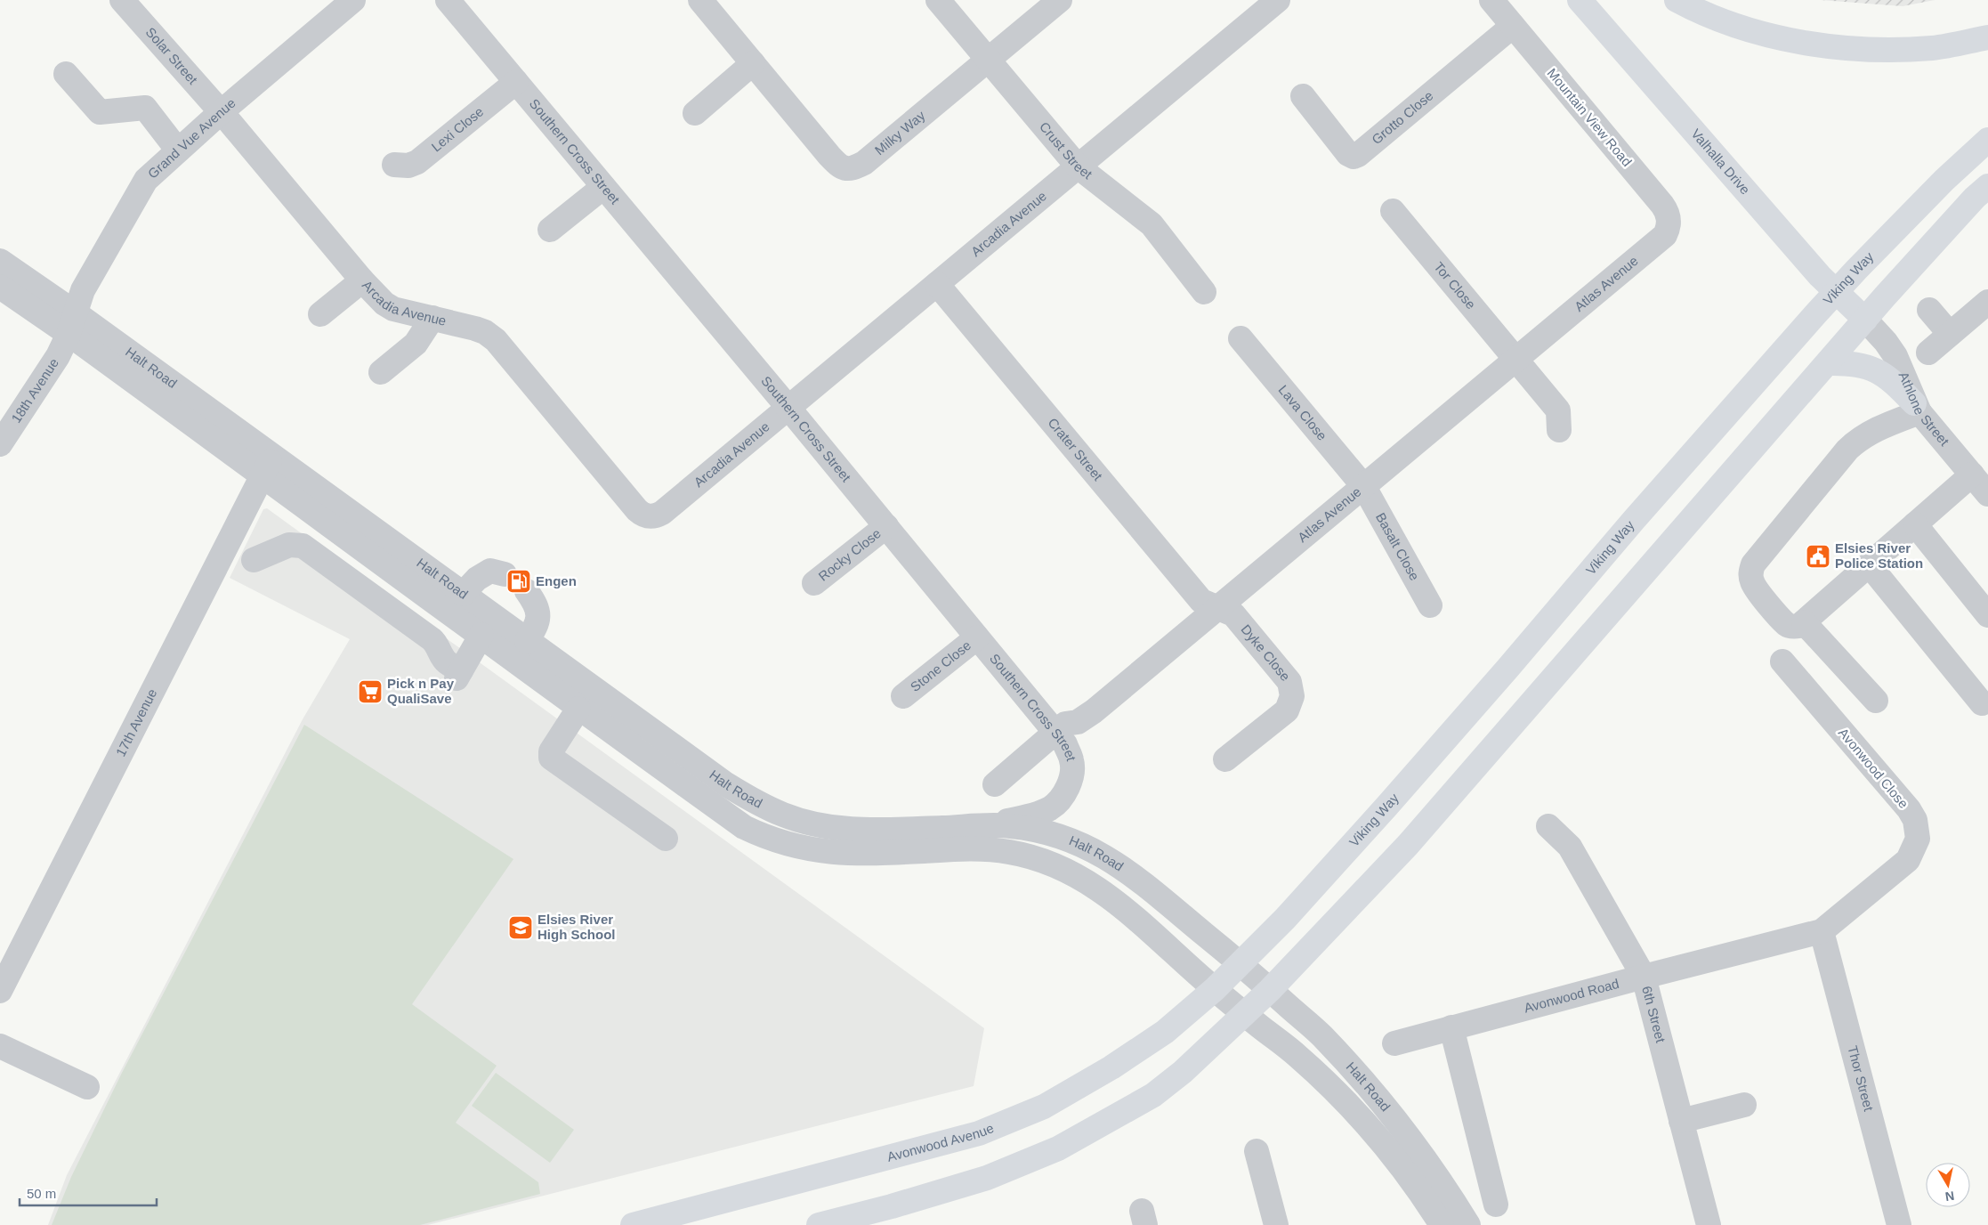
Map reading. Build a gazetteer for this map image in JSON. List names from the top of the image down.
{
  "streets": {
    "main road": ["Valhalla Drive", "Viking Way", "Avonwood Avenue"],
    "street": [
      "Solar Street",
      "Grotto Close",
      "Mountain View Road",
      "Lexi Close",
      "Milky Way",
      "Grand Vue Avenue",
      "Crust Street",
      "Southern Cross Street",
      "Arcadia Avenue",
      "Atlas Avenue",
      "Tor Close",
      "Halt Road",
      "18th Avenue",
      "Athlone Street",
      "Lava Close",
      "Crater Street",
      "Basalt Close",
      "Rocky Close",
      "Dyke Close",
      "Stone Close",
      "17th Avenue",
      "Avonwood Close",
      "Avonwood Road",
      "6th Street",
      "Thor Street"
    ]
  },
  "crossings": [
    ["Solar Street", "Grand Vue Avenue"],
    ["Solar Street", "Arcadia Avenue"],
    ["Grotto Close", "Mountain View Road"],
    ["Mountain View Road", "Atlas Avenue"],
    ["Lexi Close", "Southern Cross Street"],
    ["Milky Way", "Crust Street"],
    ["Grand Vue Avenue", "Arcadia Avenue"],
    ["Grand Vue Avenue", "Halt Road"],
    ["Grand Vue Avenue", "18th Avenue"],
    ["Crust Street", "Arcadia Avenue"],
    ["Southern Cross Street", "Arcadia Avenue"],
    ["Southern Cross Street", "Atlas Avenue"],
    ["Southern Cross Street", "Halt Road"],
    ["Southern Cross Street", "Rocky Close"],
    ["Southern Cross Street", "Stone Close"],
    ["Valhalla Drive", "Viking Way"],
    ["Valhalla Drive", "Athlone Street"],
    ["Arcadia Avenue", "Crater Street"],
    ["Viking Way", "Halt Road"],
    ["Viking Way", "Avonwood Avenue"],
    ["Atlas Avenue", "Tor Close"],
    ["Atlas Avenue", "Lava Close"],
    ["Atlas Avenue", "Crater Street"],
    ["Atlas Avenue", "Basalt Close"],
    ["Atlas Avenue", "Dyke Close"],
    ["Halt Road", "18th Avenue"],
    ["Halt Road", "17th Avenue"],
    ["Halt Road", "Avonwood Avenue"],
    ["Lava Close", "Basalt Close"],
    ["Crater Street", "Dyke Close"],
    ["Avonwood Close", "Avonwood Road"],
    ["Avonwood Close", "Thor Street"],
    ["Avonwood Road", "6th Street"],
    ["Avonwood Road", "Thor Street"]
  ],
  "places": {
    "public building": ["Elsies River Police Station"],
    "fuel station": ["Engen"],
    "supermarket": ["Pick n Pay QualiSave"],
    "school or university": ["Elsies River High School"]
  },
  "scale_bar": "50 m",
  "north": "bottom"
}
